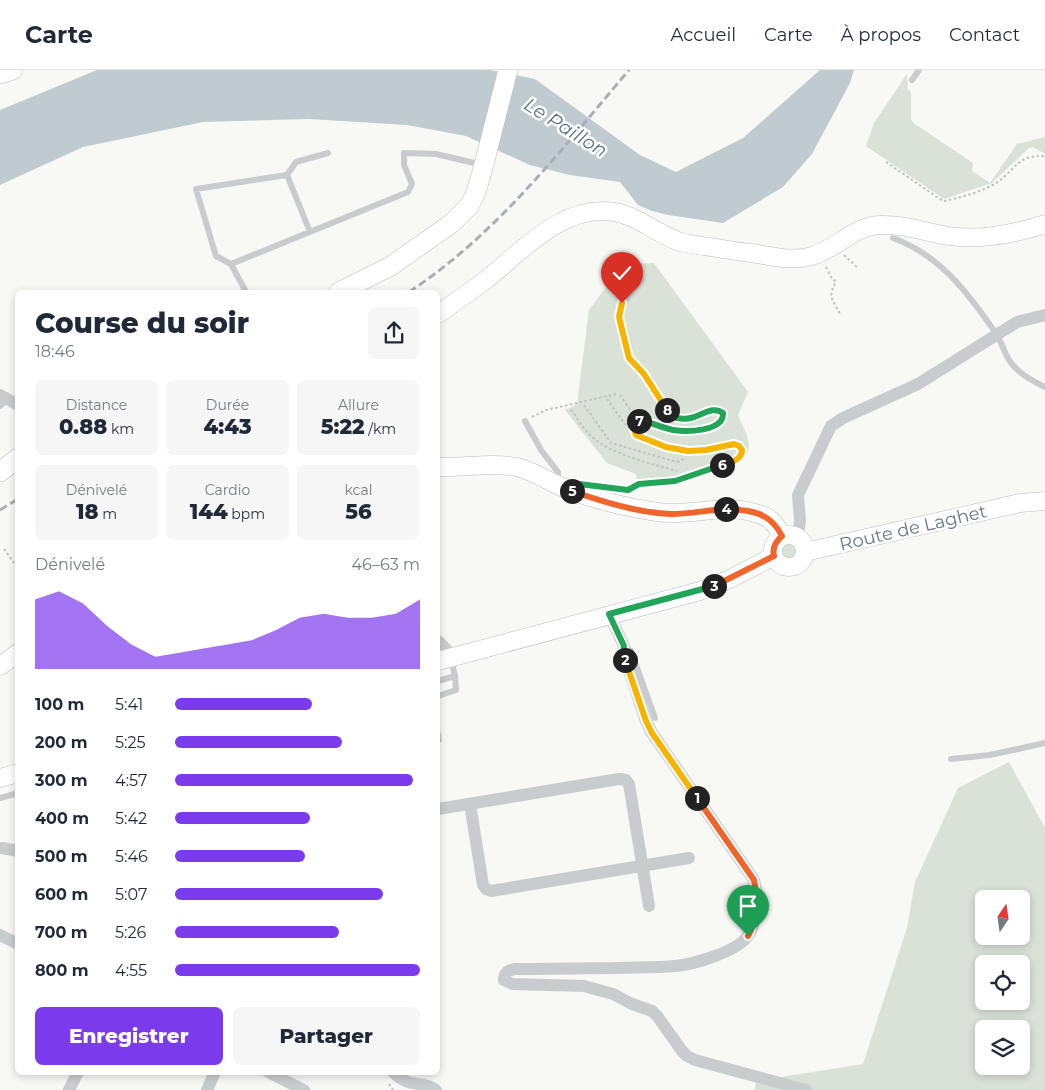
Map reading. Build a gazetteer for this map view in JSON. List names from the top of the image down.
{
  "streets": {
    "street": ["Route de Laghet"]
  },
  "water": ["Le Paillon"],
  "north": "top",
  "page": {
    "header": "Carte",
    "nav": [
      "Accueil",
      "Carte",
      "À propos",
      "Contact"
    ],
    "heading": ["Course du soir", "18:46"],
    "stats": [
      ["Distance", "0.88 km"],
      ["Durée", "4:43"],
      ["Allure", "5:22 /km"],
      ["Dénivelé", "18 m"],
      ["Cardio", "144 bpm"],
      ["kcal", "56"]
    ],
    "pins": [
      "8",
      "7",
      "6",
      "5",
      "4",
      "3",
      "2",
      "1"
    ],
    "chart": ["Dénivelé", "46–63 m"],
    "list": [
      {
        "name": "100 m",
        "note": "5:41"
      },
      {
        "name": "200 m",
        "note": "5:25"
      },
      {
        "name": "300 m",
        "note": "4:57"
      },
      {
        "name": "400 m",
        "note": "5:42"
      },
      {
        "name": "500 m",
        "note": "5:46"
      },
      {
        "name": "600 m",
        "note": "5:07"
      },
      {
        "name": "700 m",
        "note": "5:26"
      },
      {
        "name": "800 m",
        "note": "4:55"
      }
    ],
    "buttons": ["Enregistrer", "Partager"]
  }
}
